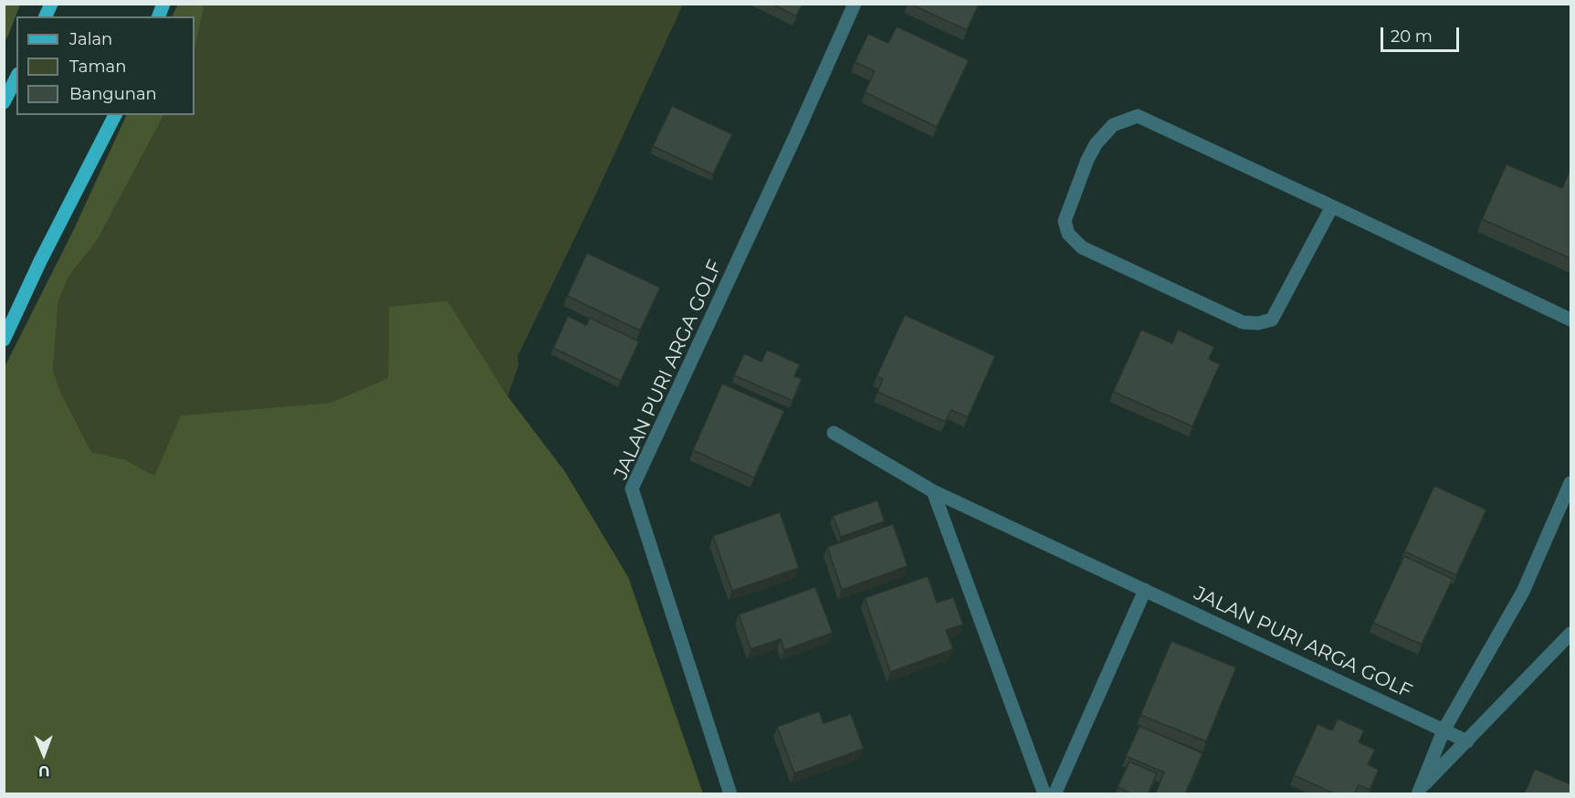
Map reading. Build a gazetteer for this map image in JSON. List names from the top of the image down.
{
  "streets": {
    "street": ["JALAN PURI ARGA GOLF"]
  },
  "legend": ["Jalan", "Taman", "Bangunan"],
  "scale_bar": "20 m",
  "north": "bottom"
}
